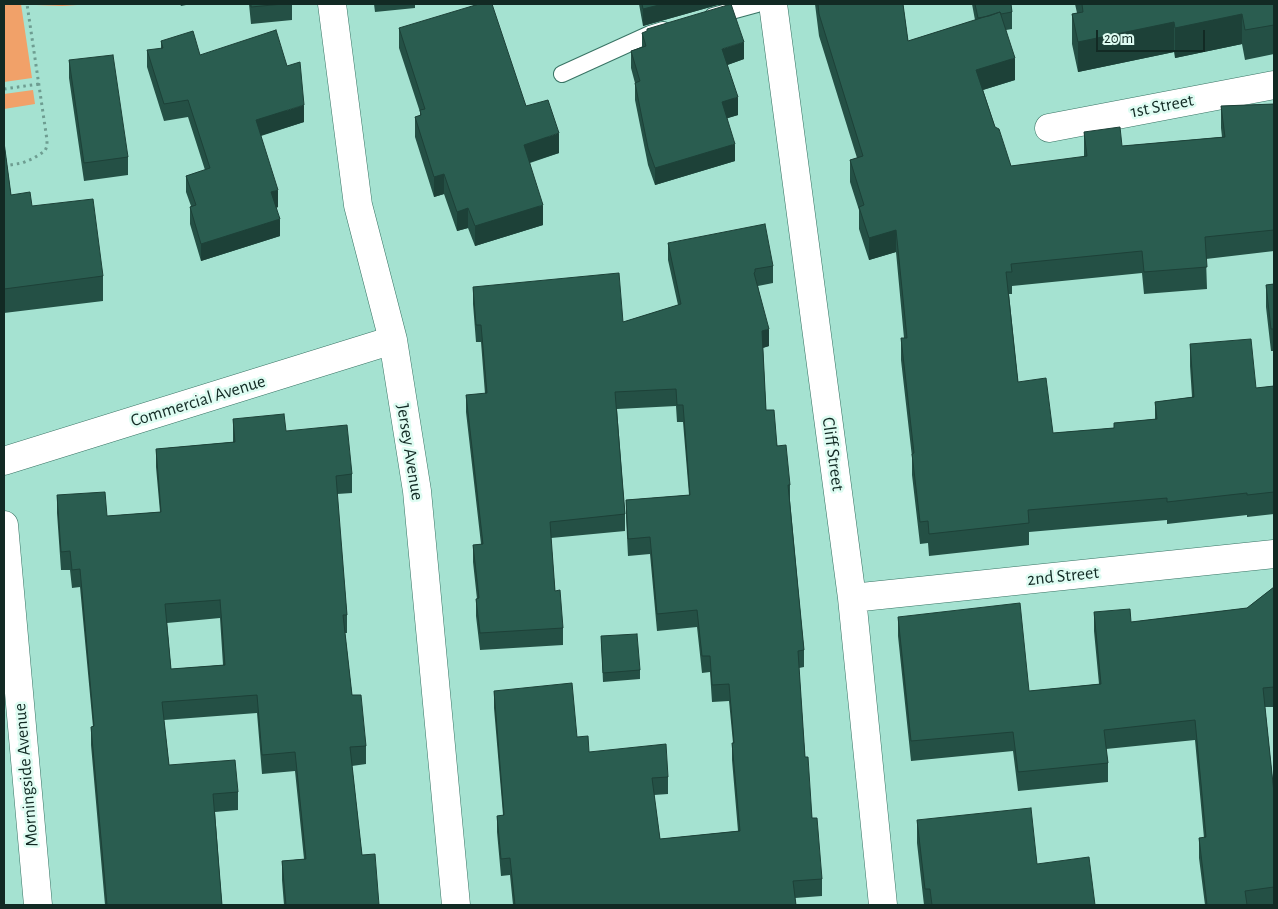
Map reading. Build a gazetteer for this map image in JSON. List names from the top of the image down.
{
  "streets": {
    "street": [
      "1st Street",
      "Commercial Avenue",
      "Jersey Avenue",
      "Cliff Street",
      "2nd Street",
      "Morningside Avenue"
    ]
  },
  "crossings": [
    ["Commercial Avenue", "Jersey Avenue"],
    ["Cliff Street", "2nd Street"]
  ],
  "scale_bar": "20 m"
}
